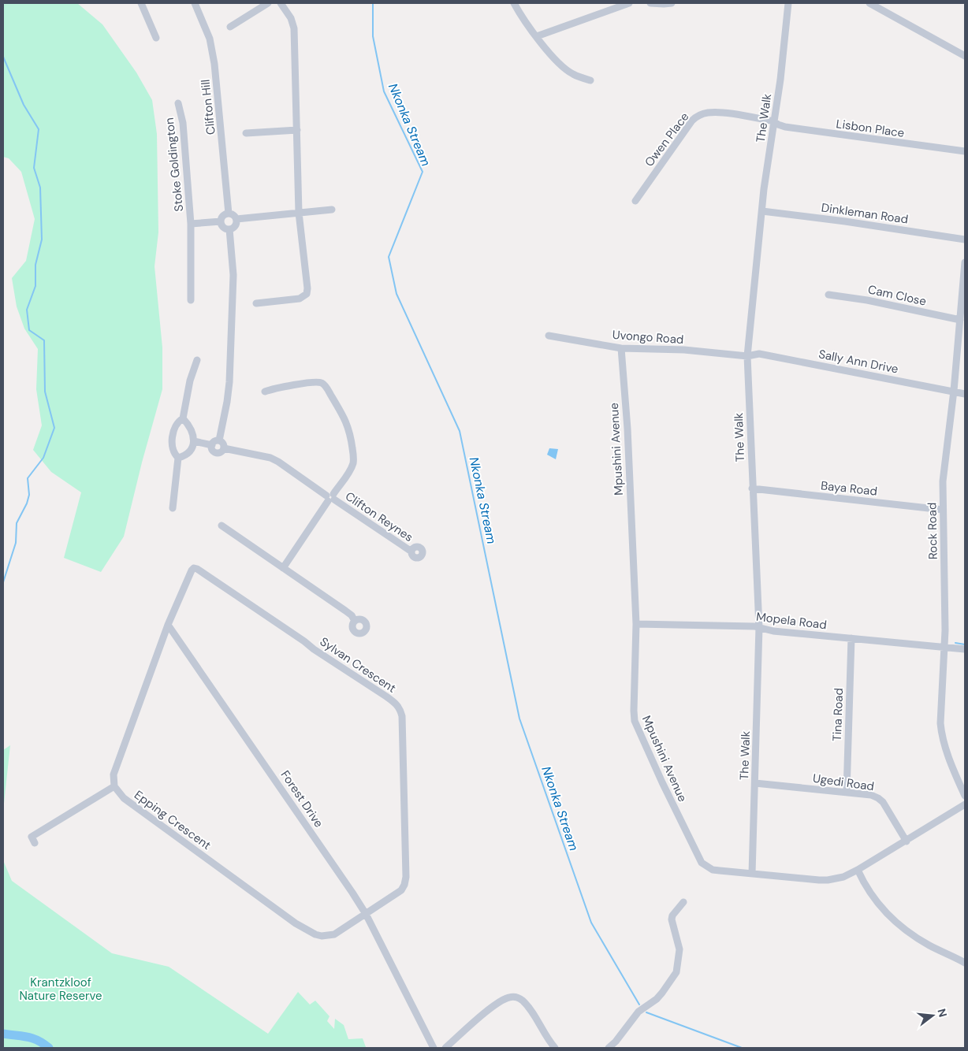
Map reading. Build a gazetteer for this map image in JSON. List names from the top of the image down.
{
  "streets": {
    "street": [
      "Clifton Hill",
      "The Walk",
      "Lisbon Place",
      "Owen Place",
      "Stoke Goldington",
      "Dinkleman Road",
      "Cam Close",
      "Uvongo Road",
      "Sally Ann Drive",
      "Mpushini Avenue",
      "Baya Road",
      "Clifton Reynes",
      "Rock Road",
      "Mopela Road",
      "Sylvan Crescent",
      "Tina Road",
      "Ugedi Road",
      "Forest Drive",
      "Epping Crescent"
    ]
  },
  "crossings": [
    ["Clifton Hill", "Stoke Goldington"],
    ["The Walk", "Lisbon Place"],
    ["The Walk", "Owen Place"],
    ["The Walk", "Dinkleman Road"],
    ["The Walk", "Uvongo Road"],
    ["The Walk", "Sally Ann Drive"],
    ["The Walk", "Mpushini Avenue"],
    ["The Walk", "Baya Road"],
    ["The Walk", "Mopela Road"],
    ["The Walk", "Ugedi Road"],
    ["Lisbon Place", "Owen Place"],
    ["Cam Close", "Rock Road"],
    ["Uvongo Road", "Sally Ann Drive"],
    ["Uvongo Road", "Mpushini Avenue"],
    ["Sally Ann Drive", "Rock Road"],
    ["Mpushini Avenue", "Mopela Road"],
    ["Mpushini Avenue", "Ugedi Road"],
    ["Baya Road", "Rock Road"],
    ["Rock Road", "Mopela Road"],
    ["Mopela Road", "Tina Road"],
    ["Sylvan Crescent", "Forest Drive"],
    ["Sylvan Crescent", "Epping Crescent"],
    ["Tina Road", "Ugedi Road"],
    ["Forest Drive", "Epping Crescent"]
  ],
  "water": ["Nkonka Stream"],
  "parks": ["Krantzkloof Nature Reserve"],
  "north": "right"
}
